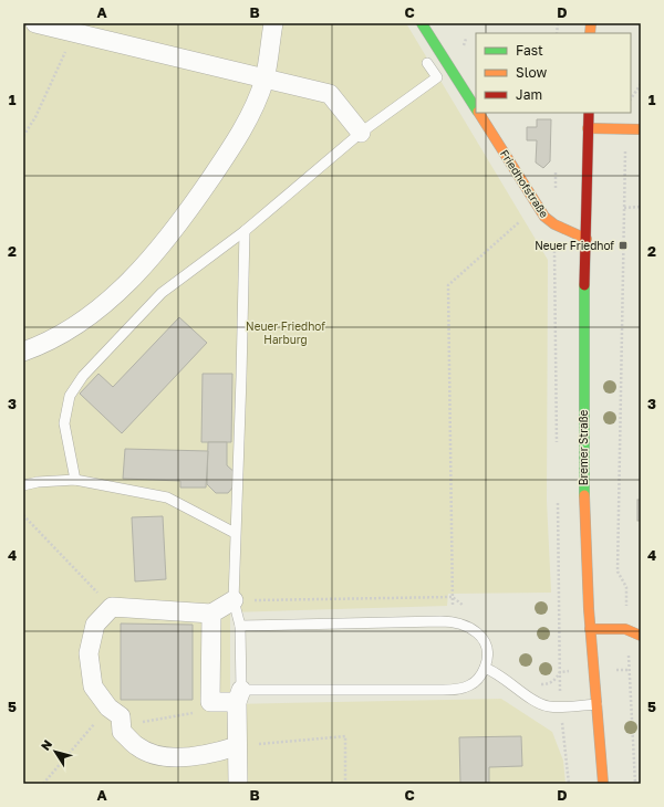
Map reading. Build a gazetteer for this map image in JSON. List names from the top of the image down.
{
  "streets": {
    "main road": ["Friedhofstraße", "Bremer Straße"]
  },
  "crossings": [
    ["Friedhofstraße", "Bremer Straße"]
  ],
  "parks": ["Neuer Friedhof Harburg"],
  "places": {
    "transit": ["Neuer Friedhof"]
  },
  "legend": ["Fast", "Slow", "Jam"],
  "north": "top left",
  "grid": {
    "columns": [
      "A",
      "B",
      "C",
      "D"
    ],
    "rows": [
      "1",
      "2",
      "3",
      "4",
      "5"
    ]
  }
}
